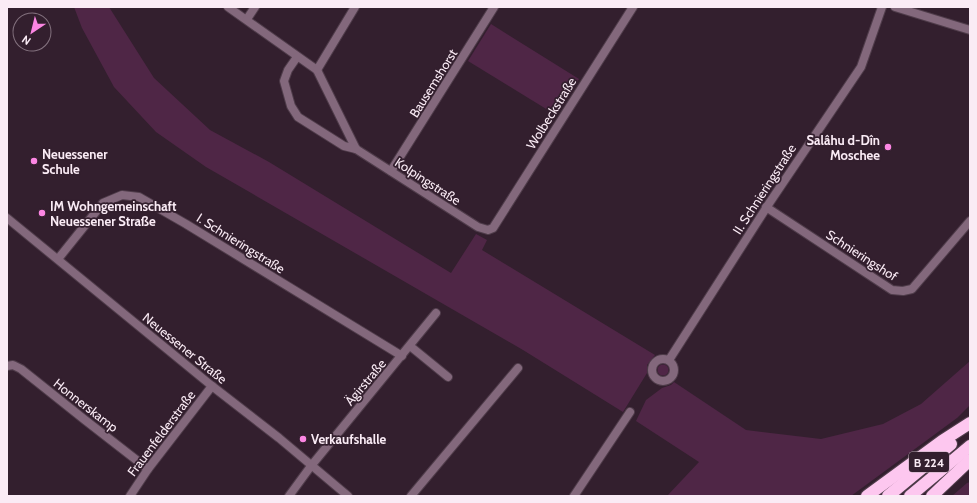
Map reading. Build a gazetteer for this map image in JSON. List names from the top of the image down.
{
  "streets": {
    "highway": ["B 224"],
    "street": [
      "Bausemshorst",
      "Wolbeckstraße",
      "Kolpingstraße",
      "II. Schnieringstraße",
      "I. Schnieringstraße",
      "Schnieringshof",
      "Neuessener Straße",
      "Ägirstraße",
      "Honnerskamp",
      "Frauenfelderstraße"
    ]
  },
  "crossings": [
    ["Bausemshorst", "Kolpingstraße"],
    ["Wolbeckstraße", "Kolpingstraße"],
    ["II. Schnieringstraße", "Schnieringshof"],
    ["I. Schnieringstraße", "Neuessener Straße"],
    ["I. Schnieringstraße", "Ägirstraße"],
    ["Neuessener Straße", "Ägirstraße"],
    ["Neuessener Straße", "Frauenfelderstraße"],
    ["Honnerskamp", "Frauenfelderstraße"]
  ],
  "places": [
    "Salâhu d-Dîn Moschee",
    "Neuessener Schule",
    "IM Wohngemeinschaft Neuessener Straße",
    "Verkaufshalle"
  ],
  "north": "bottom left"
}
